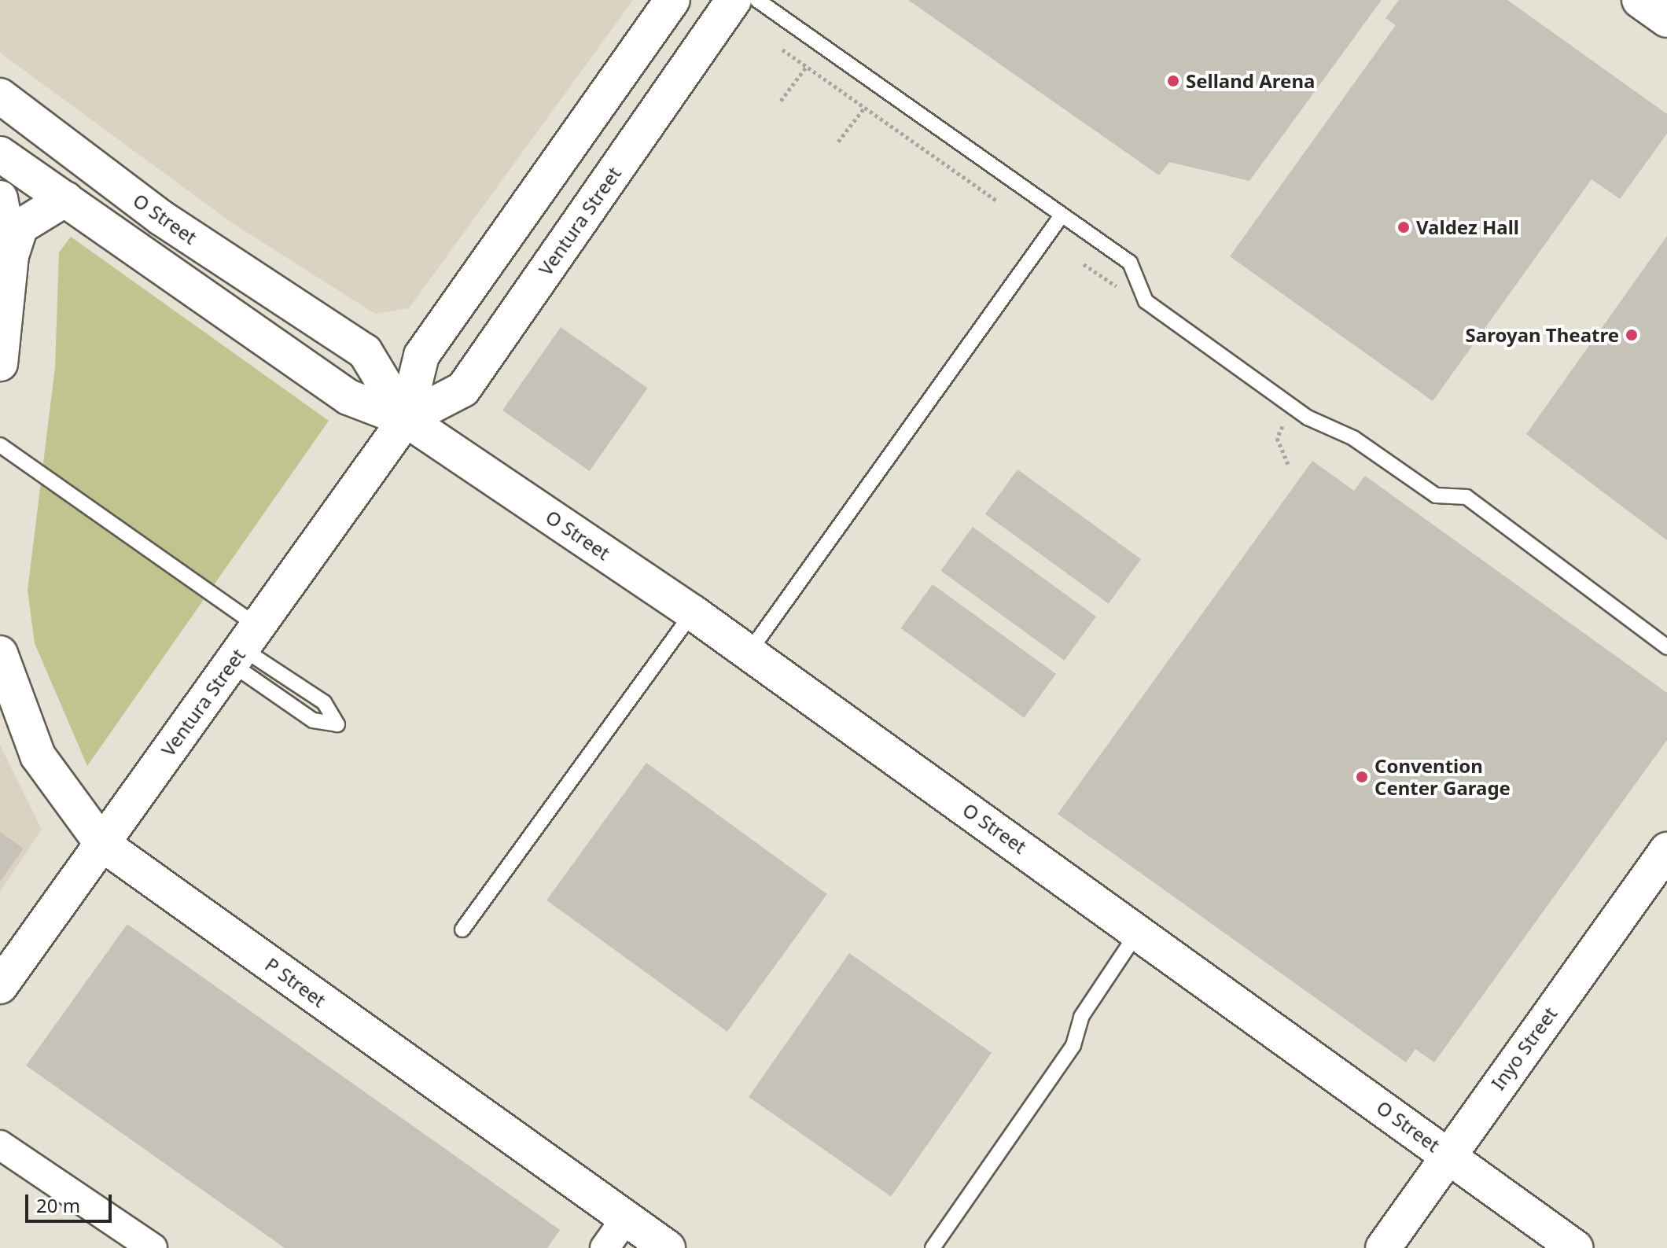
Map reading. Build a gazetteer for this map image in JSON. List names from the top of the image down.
{
  "streets": {
    "main road": [
      "O Street",
      "Ventura Street",
      "P Street",
      "Inyo Street"
    ]
  },
  "crossings": [
    ["O Street", "Ventura Street"],
    ["O Street", "Inyo Street"],
    ["Ventura Street", "P Street"]
  ],
  "places": [
    "Selland Arena",
    "Valdez Hall",
    "Saroyan Theatre",
    "Convention Center Garage"
  ],
  "scale_bar": "20 m"
}
